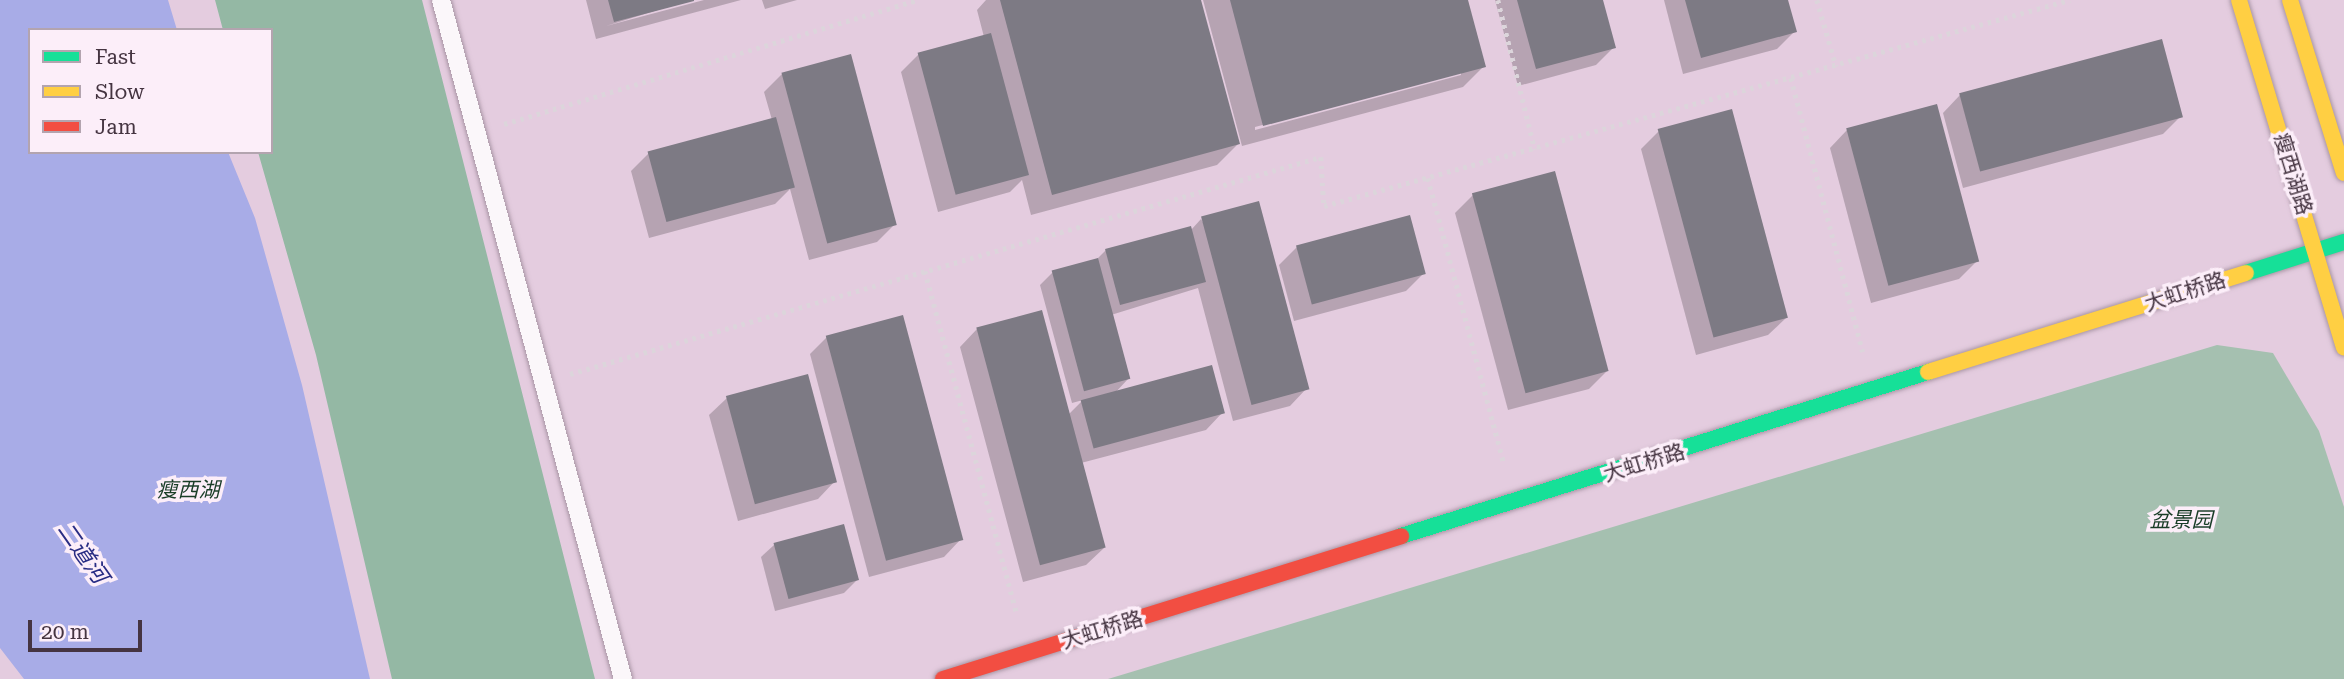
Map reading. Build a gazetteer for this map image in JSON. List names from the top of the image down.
{
  "streets": {
    "street": ["瘦西湖路", "大虹桥路"]
  },
  "crossings": [
    ["瘦西湖路", "大虹桥路"]
  ],
  "water": ["二道河"],
  "parks": ["瘦西湖", "盆景园"],
  "legend": ["Fast", "Slow", "Jam"],
  "scale_bar": "20 m"
}
